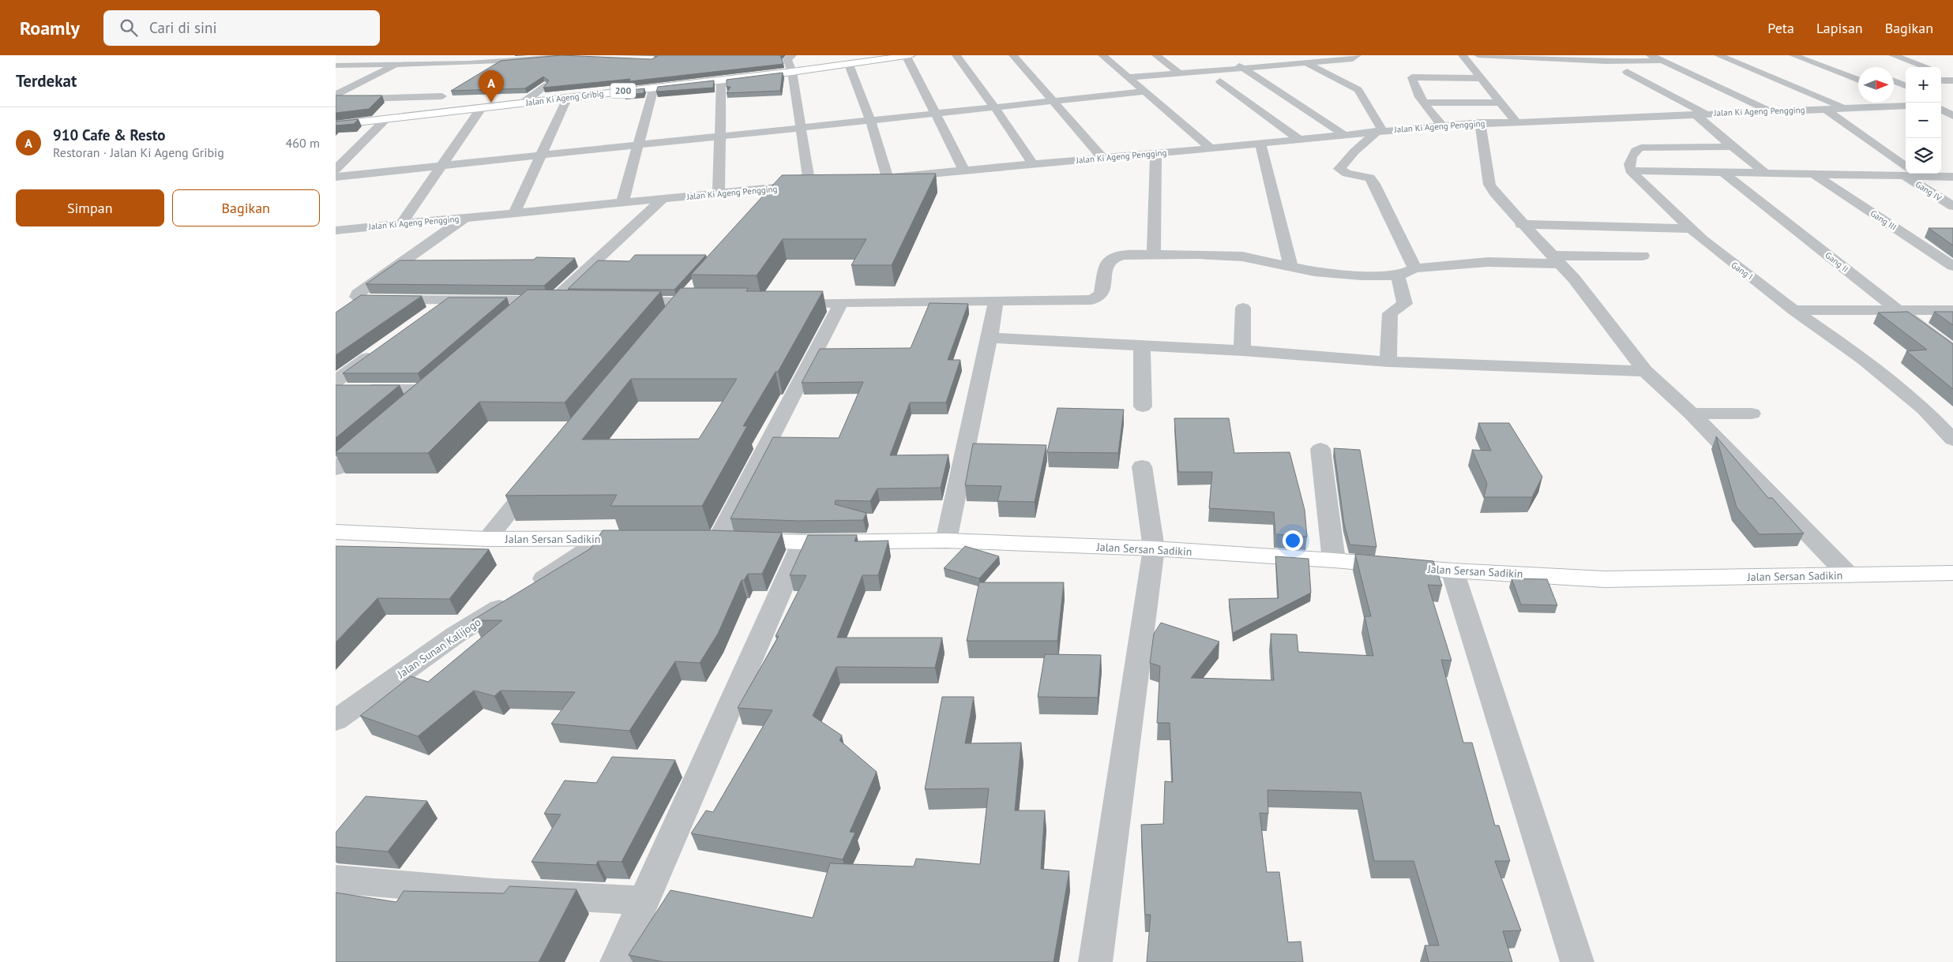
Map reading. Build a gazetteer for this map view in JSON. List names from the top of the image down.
{
  "streets": {
    "main road": ["200", "Jalan Ki Ageng Gribig", "Jalan Sersan Sadikin"],
    "street": [
      "Jalan Ki Ageng Pengging",
      "Gang IV",
      "Gang III",
      "Gang II",
      "Gang I",
      "Jalan Sunan Kalijogo"
    ]
  },
  "crossings": [
    ["Jalan Ki Ageng Pengging", "Gang IV"],
    ["Jalan Sersan Sadikin", "Jalan Sunan Kalijogo"]
  ],
  "north": "right",
  "page": {
    "header": "Roamly",
    "search": "Cari di sini",
    "nav": ["Peta", "Lapisan", "Bagikan"],
    "heading": "Terdekat",
    "map_buttons": ["+", "−"],
    "pins": "A",
    "list": [
      {
        "mark": "A",
        "name": "910 Cafe & Resto",
        "note": "Restoran · Jalan Ki Ageng Gribig",
        "value": "460 m"
      }
    ],
    "buttons": ["Simpan", "Bagikan"]
  }
}
